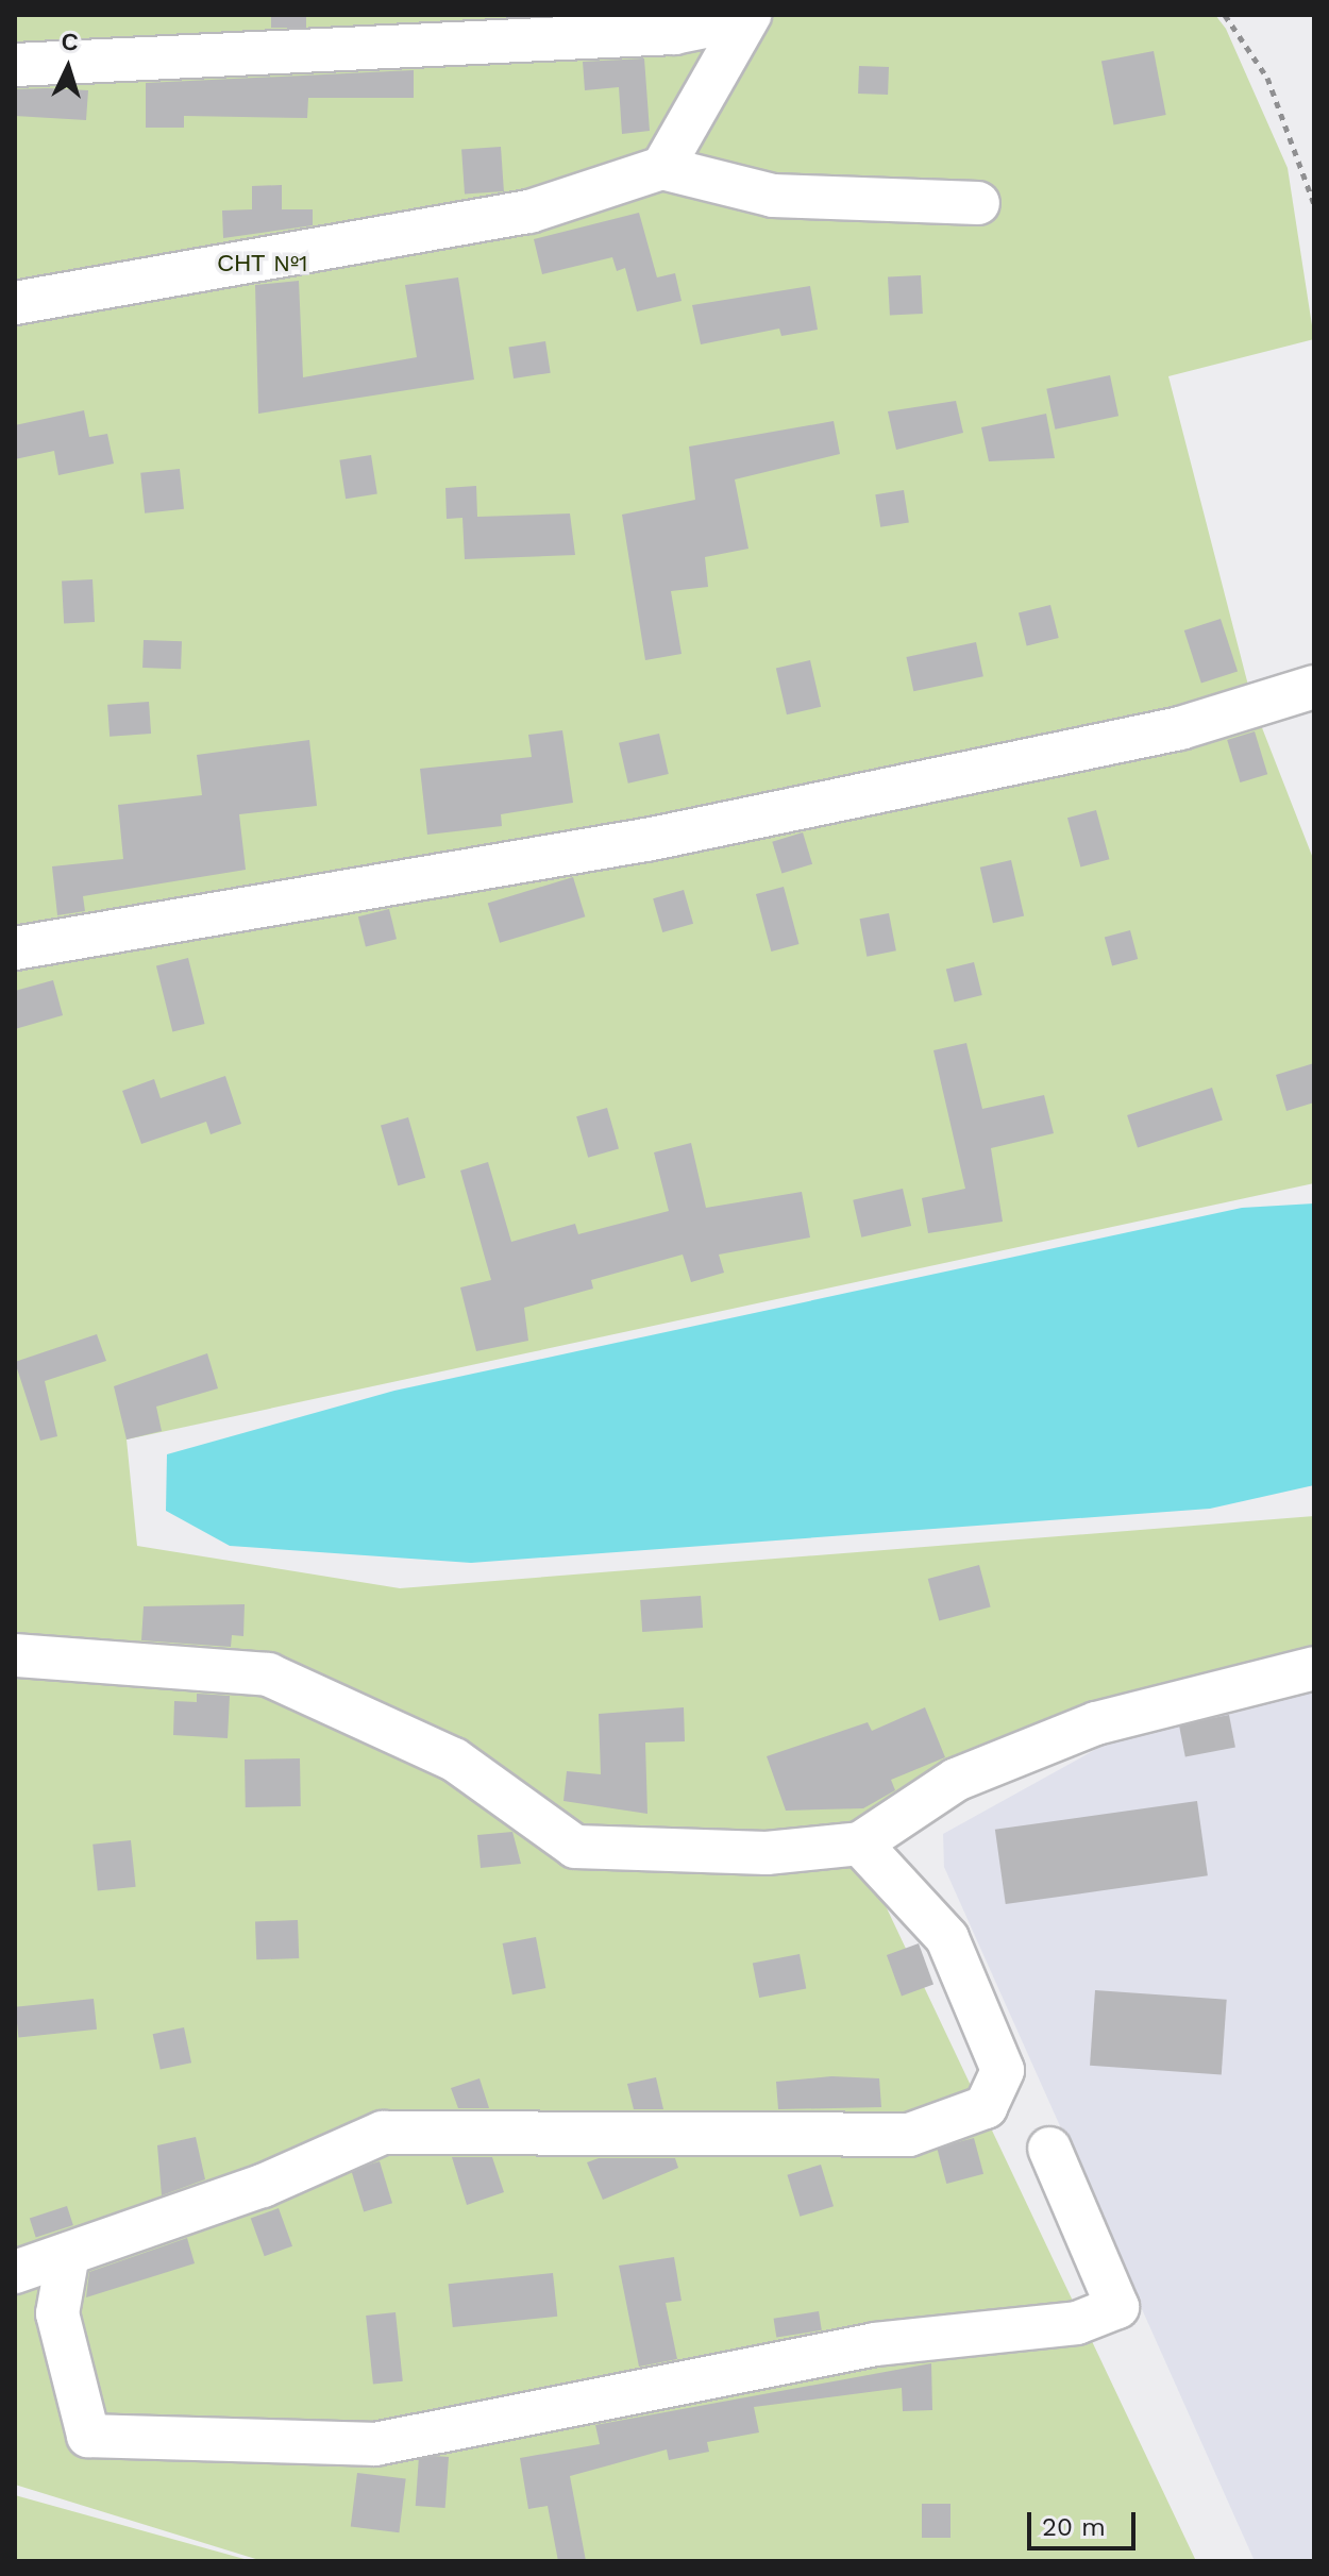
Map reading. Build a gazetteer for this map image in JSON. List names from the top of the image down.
{
  "parks": ["СНТ №1"],
  "scale_bar": "20 m",
  "north": "top"
}
